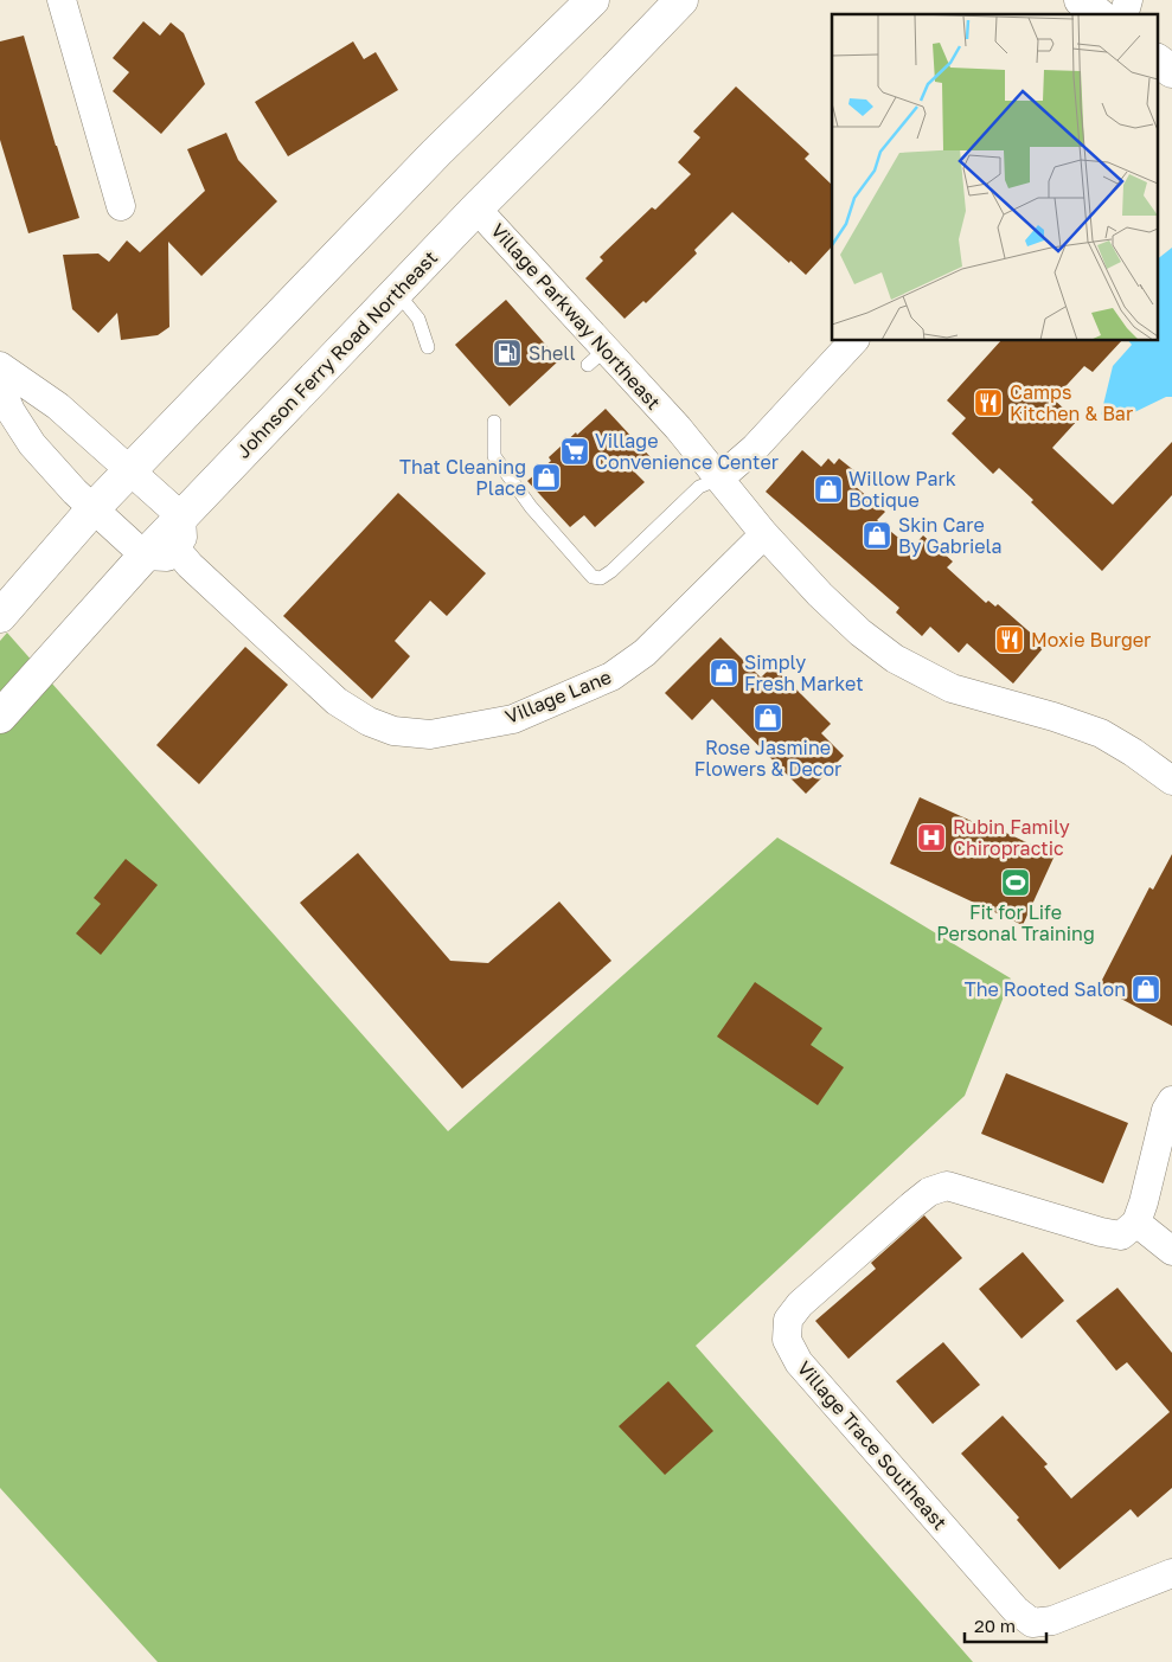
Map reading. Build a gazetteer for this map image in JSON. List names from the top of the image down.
{
  "streets": {
    "main road": ["Johnson Ferry Road Northeast"],
    "street": ["Village Parkway Northeast", "Village Lane", "Village Trace Southeast"]
  },
  "crossings": [
    ["Village Parkway Northeast", "Johnson Ferry Road Northeast"],
    ["Village Parkway Northeast", "Village Lane"]
  ],
  "places": {
    "fuel station": ["Shell"],
    "restaurant": ["Camps Kitchen & Bar", "Moxie Burger"],
    "supermarket": ["Village Convenience Center"],
    "shop": [
      "That Cleaning Place",
      "Willow Park Botique",
      "Skin Care By Gabriela",
      "Simply Fresh Market",
      "Rose Jasmine Flowers & Decor",
      "The Rooted Salon"
    ],
    "hospital": ["Rubin Family Chiropractic"],
    "sports": ["Fit for Life Personal Training"]
  },
  "scale_bar": "20 m"
}
